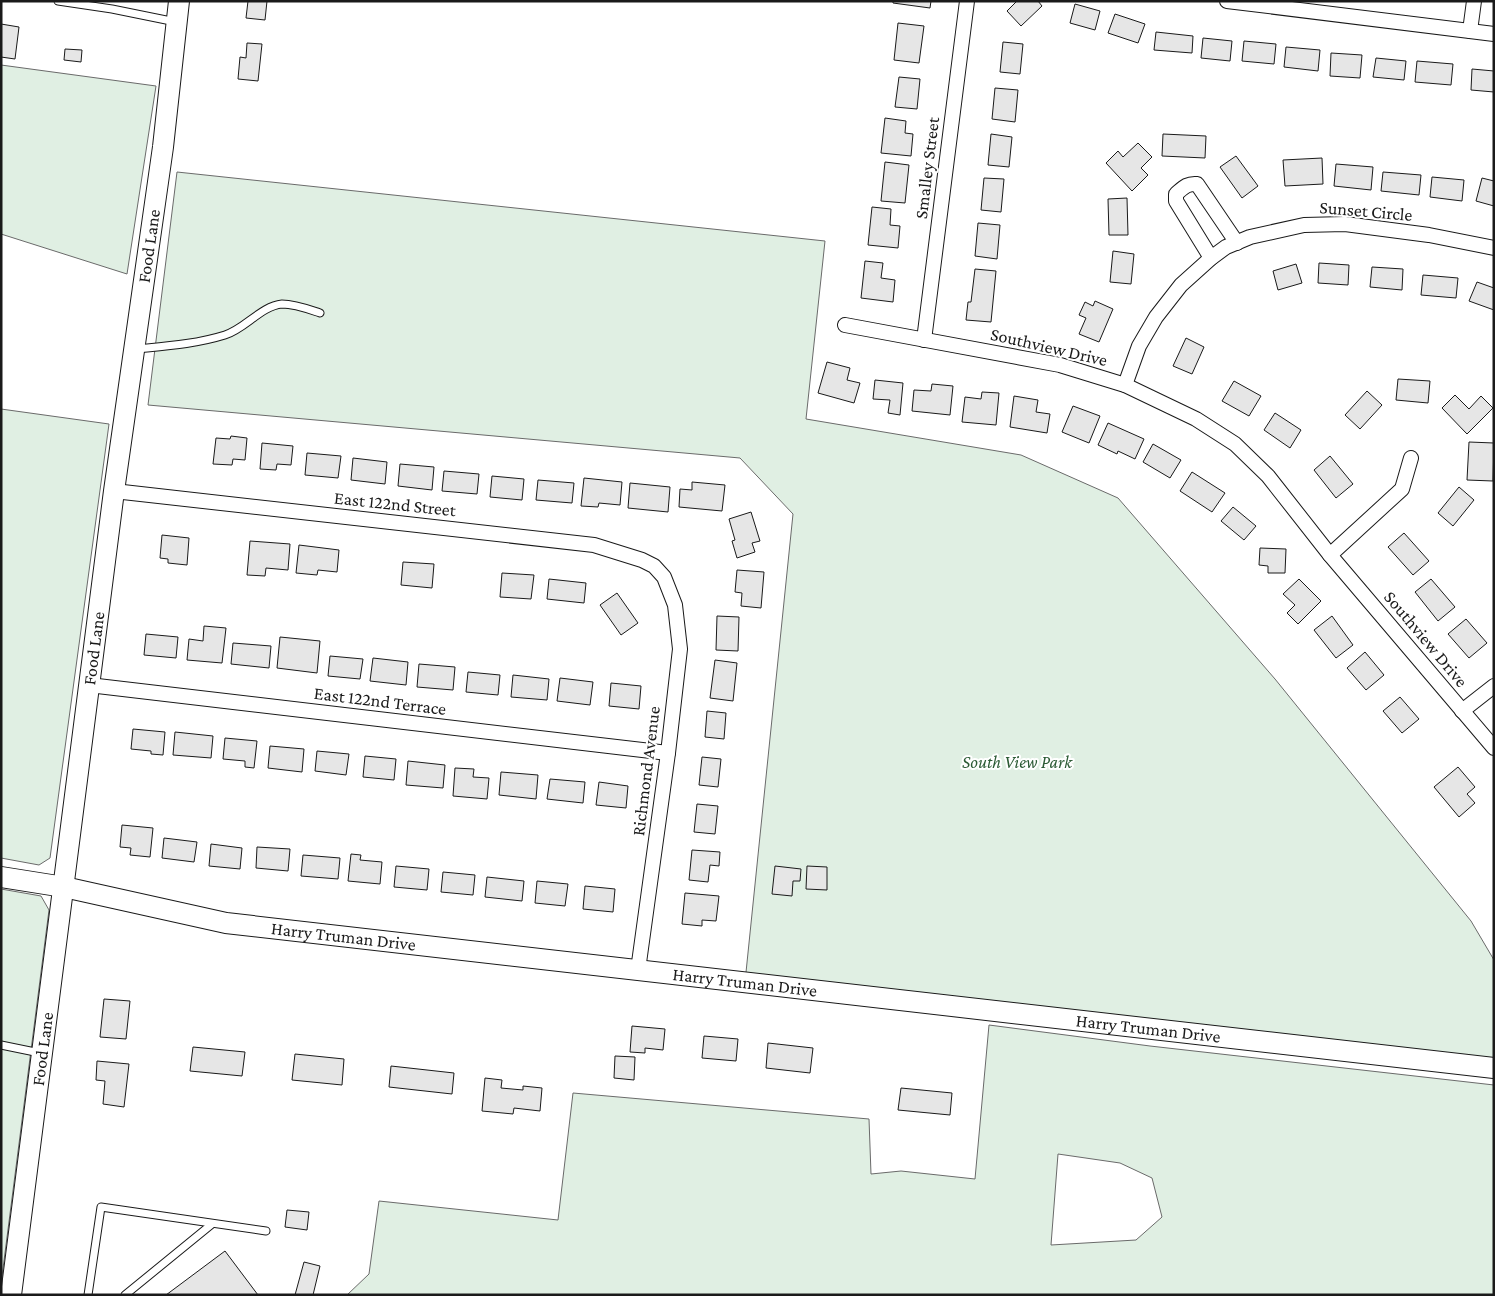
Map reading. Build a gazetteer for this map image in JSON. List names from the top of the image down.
{
  "streets": {
    "main road": ["Food Lane", "Harry Truman Drive"],
    "street": [
      "Smalley Street",
      "Sunset Circle",
      "Southview Drive",
      "East 122nd Street",
      "East 122nd Terrace",
      "Richmond Avenue"
    ]
  },
  "crossings": [
    ["Smalley Street", "Southview Drive"],
    ["Sunset Circle", "Southview Drive"],
    ["Food Lane", "East 122nd Street"],
    ["Food Lane", "East 122nd Terrace"],
    ["Food Lane", "Harry Truman Drive"],
    ["East 122nd Street", "Richmond Avenue"],
    ["East 122nd Terrace", "Richmond Avenue"],
    ["Richmond Avenue", "Harry Truman Drive"]
  ],
  "parks": ["South View Park"]
}
